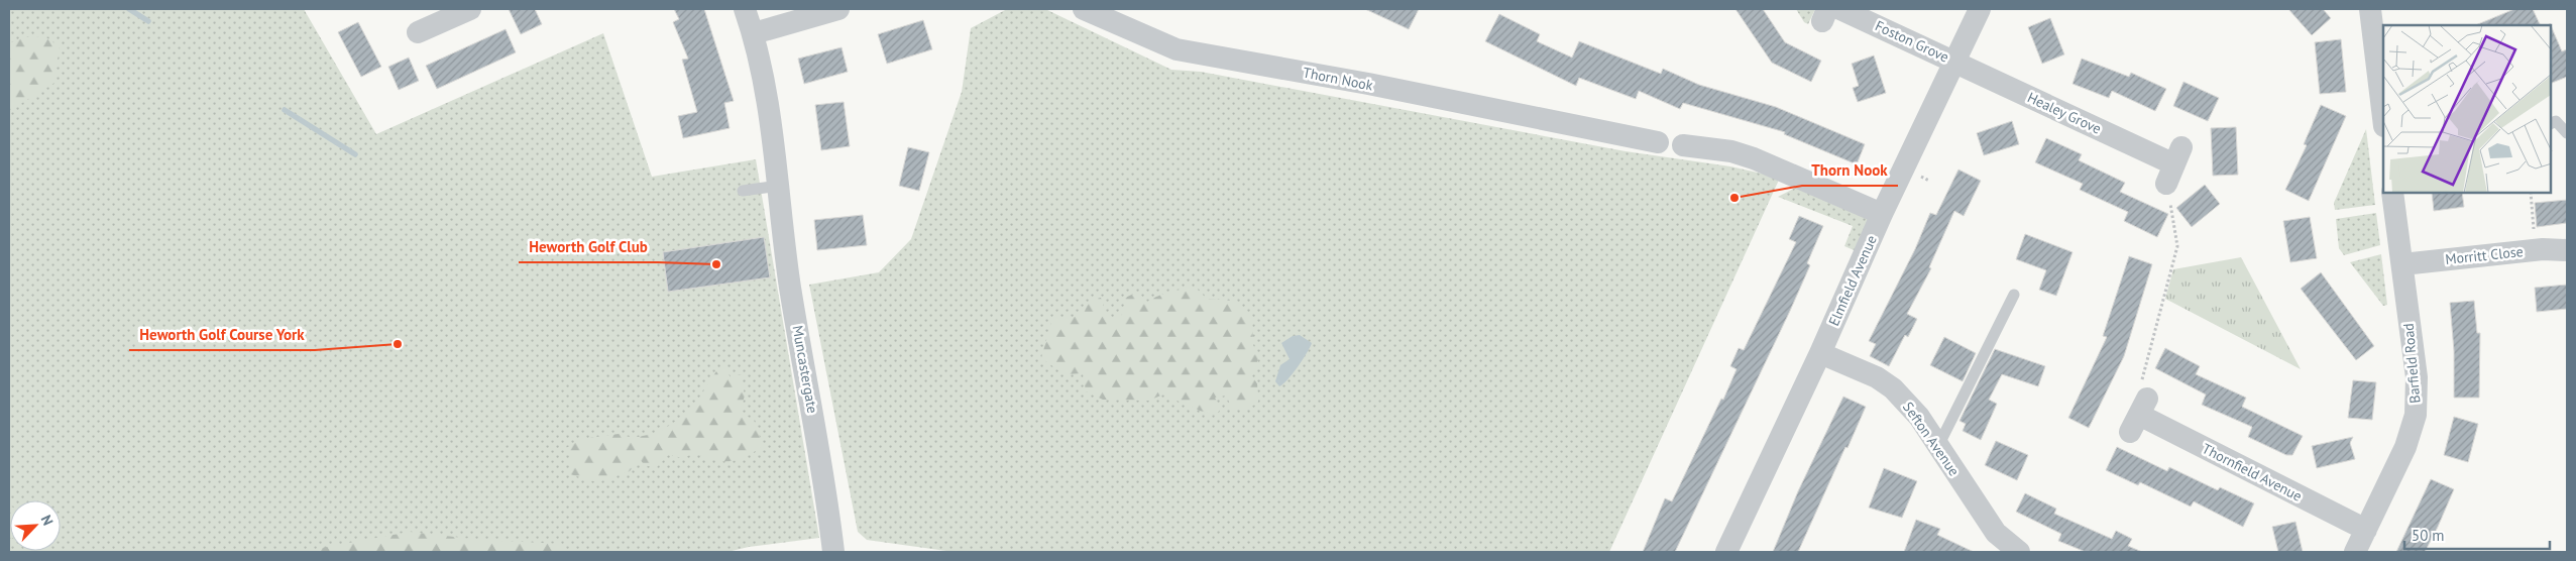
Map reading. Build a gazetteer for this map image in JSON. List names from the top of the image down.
{
  "streets": {
    "street": [
      "Foston Grove",
      "Thorn Nook",
      "Healey Grove",
      "Morritt Close",
      "Elmfield Avenue",
      "Barfield Road",
      "Muncastergate",
      "Sefton Avenue",
      "Thornfield Avenue"
    ]
  },
  "crossings": [
    ["Foston Grove", "Healey Grove"],
    ["Foston Grove", "Elmfield Avenue"],
    ["Healey Grove", "Elmfield Avenue"],
    ["Morritt Close", "Barfield Road"],
    ["Elmfield Avenue", "Sefton Avenue"],
    ["Barfield Road", "Thornfield Avenue"]
  ],
  "places": ["Thorn Nook", "Heworth Golf Club", "Heworth Golf Course York"],
  "scale_bar": "50 m",
  "north": "top right"
}
